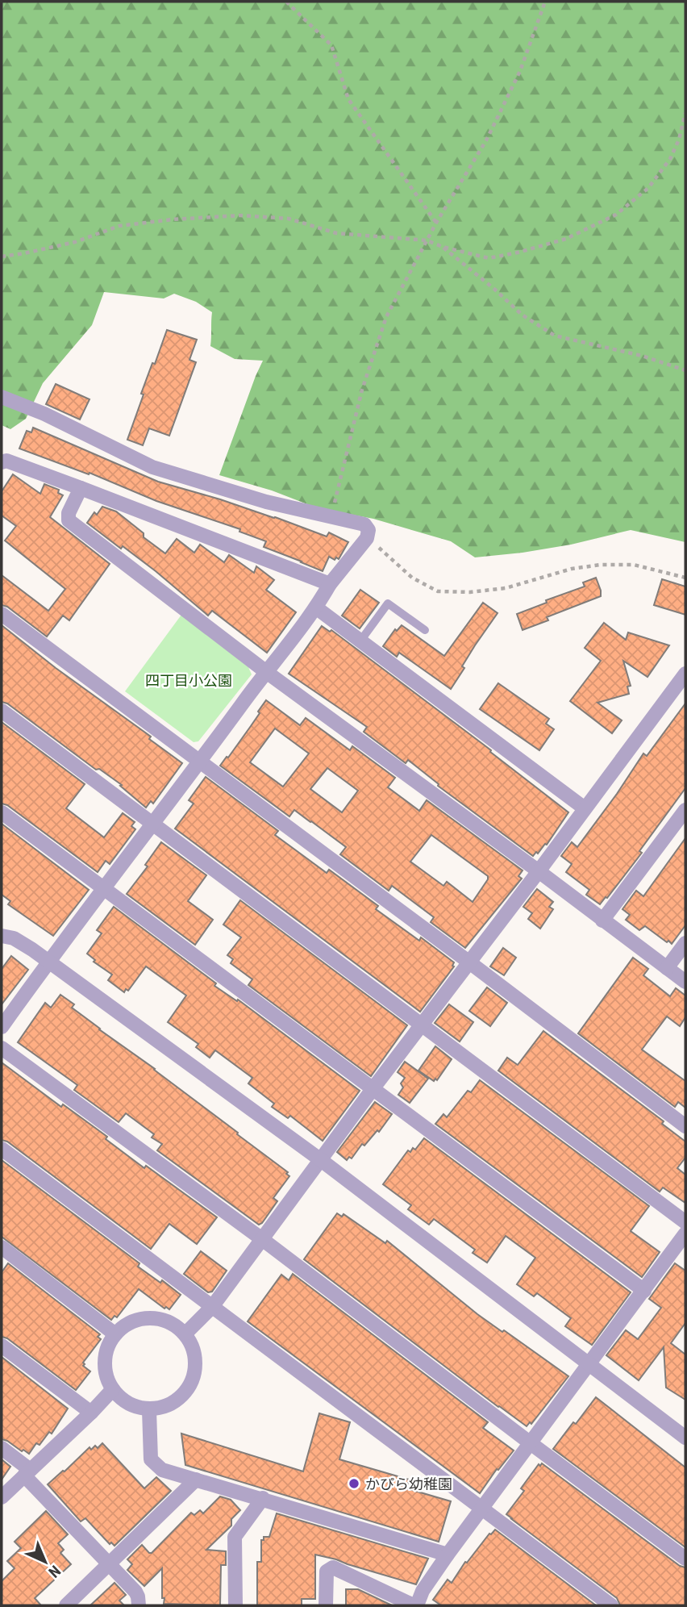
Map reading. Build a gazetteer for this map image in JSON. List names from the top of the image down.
{
  "parks": ["四丁目小公園"],
  "places": ["かぴら幼稚園"],
  "north": "bottom right"
}
